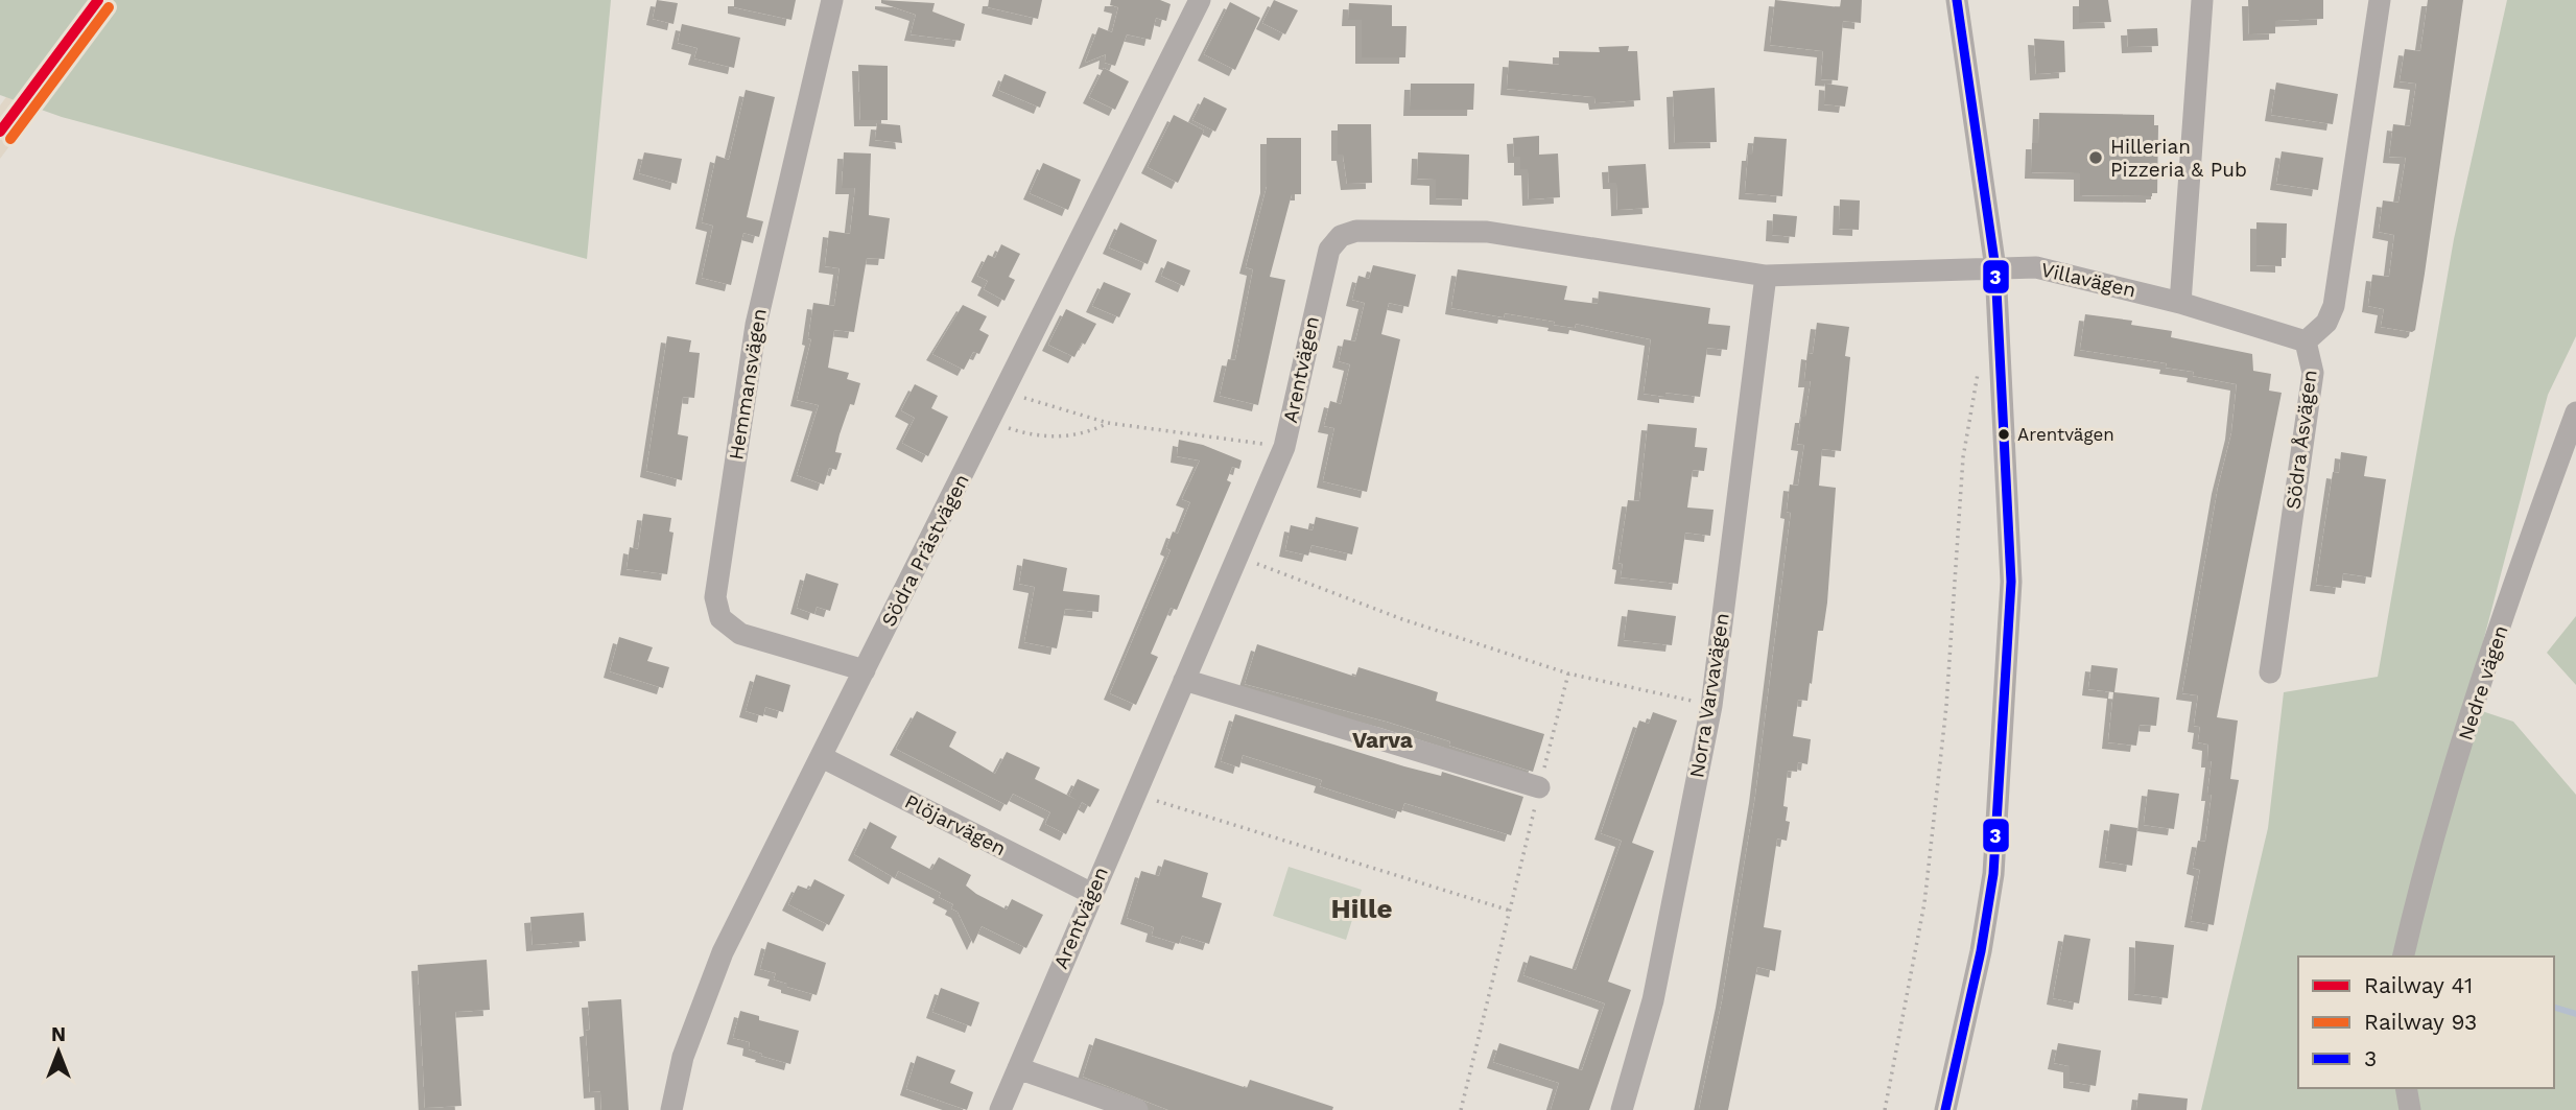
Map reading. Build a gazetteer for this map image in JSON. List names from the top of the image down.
{
  "streets": {
    "street": [
      "Villavägen",
      "Arentvägen",
      "Hemmansvägen",
      "Södra Åsvägen",
      "Södra Prästvägen",
      "Nedre vägen",
      "Norra Varvavägen",
      "Plöjarvägen"
    ]
  },
  "crossings": [
    ["Villavägen", "Arentvägen"],
    ["Villavägen", "Södra Åsvägen"],
    ["Arentvägen", "Norra Varvavägen"],
    ["Arentvägen", "Plöjarvägen"],
    ["Hemmansvägen", "Södra Prästvägen"],
    ["Södra Prästvägen", "Plöjarvägen"]
  ],
  "districts": ["Varva", "Hille"],
  "places": ["Hillerian Pizzeria & Pub", "Arentvägen"],
  "lines": ["rail line 41", "transit line 3", "rail line 93"],
  "legend": ["Railway 41", "Railway 93", "3"],
  "north": "top"
}
